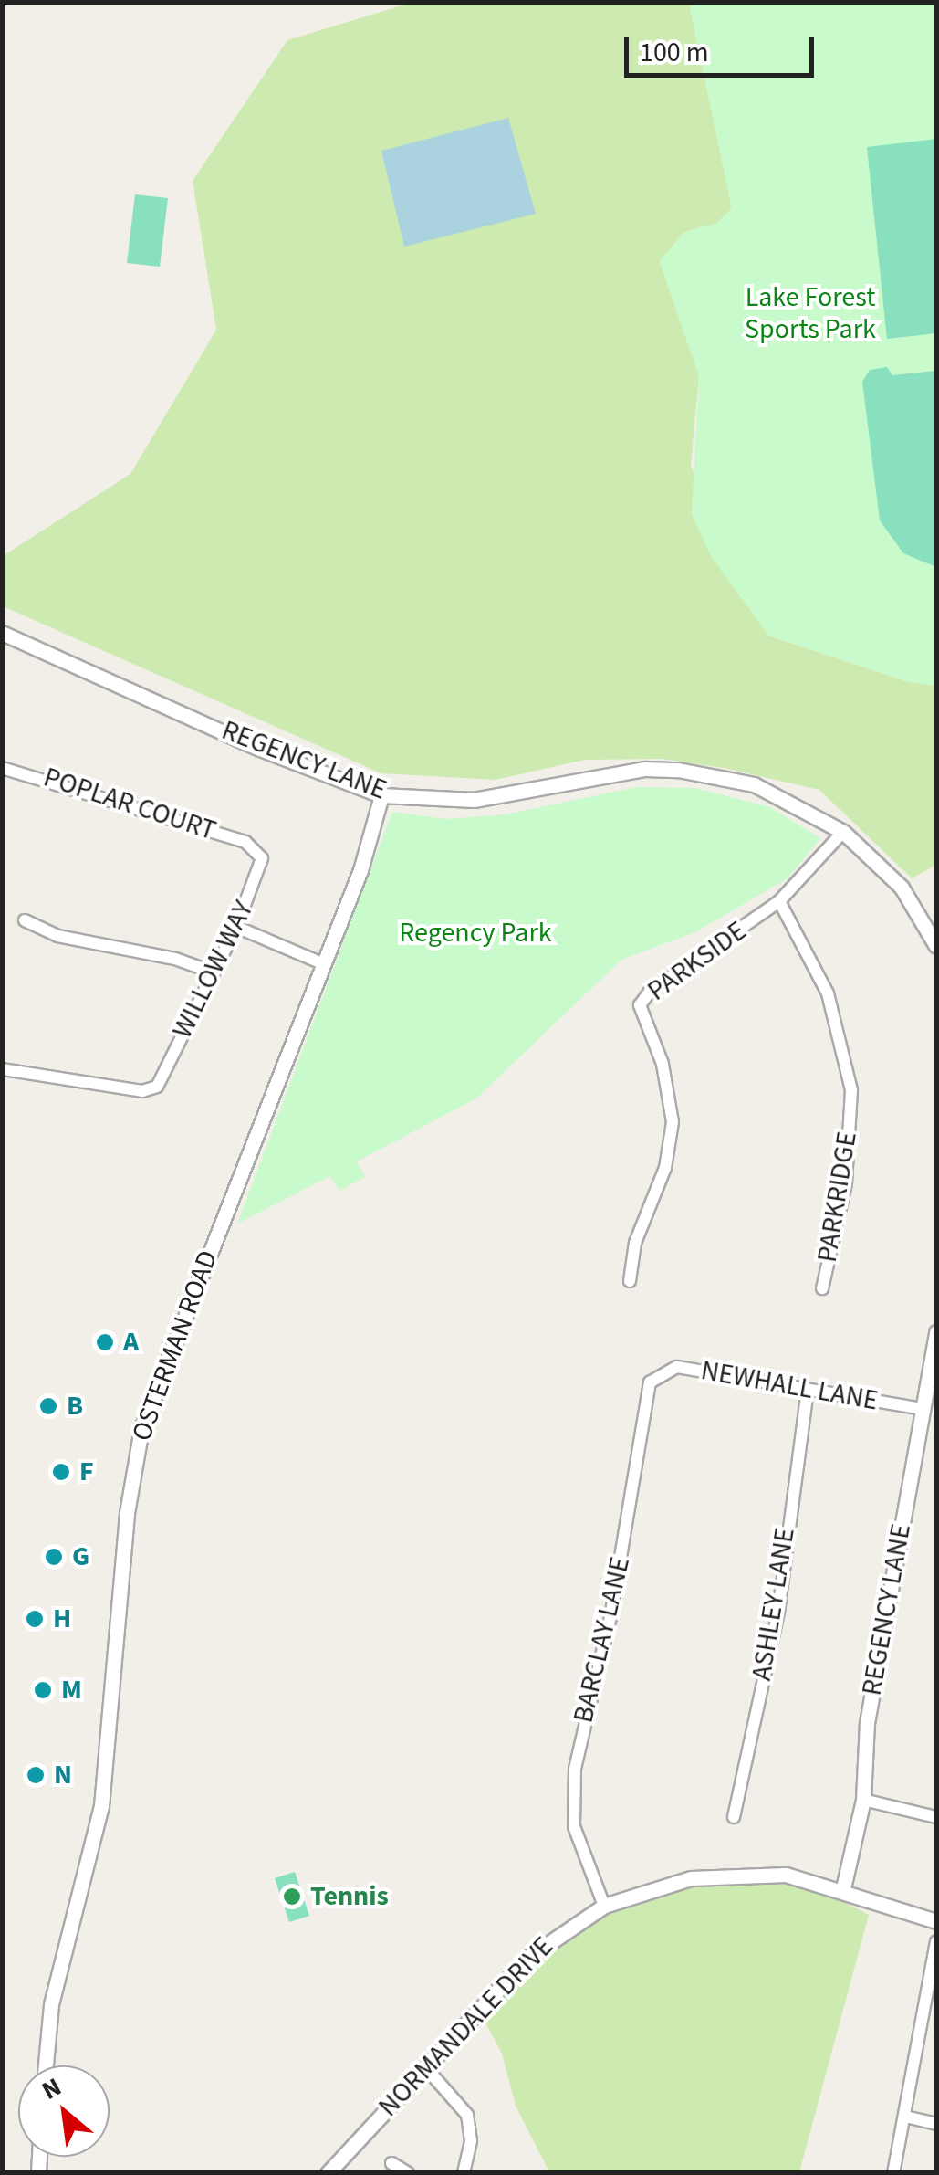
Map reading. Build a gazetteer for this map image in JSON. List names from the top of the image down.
{
  "streets": {
    "street": [
      "REGENCY LANE",
      "POPLAR COURT",
      "PARKSIDE",
      "WILLOW WAY",
      "PARKRIDGE",
      "OSTERMAN ROAD",
      "NEWHALL LANE",
      "ASHLEY LANE",
      "BARCLAY LANE",
      "NORMANDALE DRIVE"
    ]
  },
  "crossings": [
    ["REGENCY LANE", "PARKSIDE"],
    ["REGENCY LANE", "OSTERMAN ROAD"],
    ["REGENCY LANE", "NEWHALL LANE"],
    ["REGENCY LANE", "NORMANDALE DRIVE"],
    ["POPLAR COURT", "WILLOW WAY"],
    ["PARKSIDE", "PARKRIDGE"],
    ["NEWHALL LANE", "ASHLEY LANE"],
    ["NEWHALL LANE", "BARCLAY LANE"],
    ["BARCLAY LANE", "NORMANDALE DRIVE"]
  ],
  "parks": ["Lake Forest Sports Park", "Regency Park"],
  "places": [
    "A",
    "B",
    "F",
    "G",
    "H",
    "M",
    "N",
    "Tennis"
  ],
  "scale_bar": "100 m",
  "north": "top left"
}
